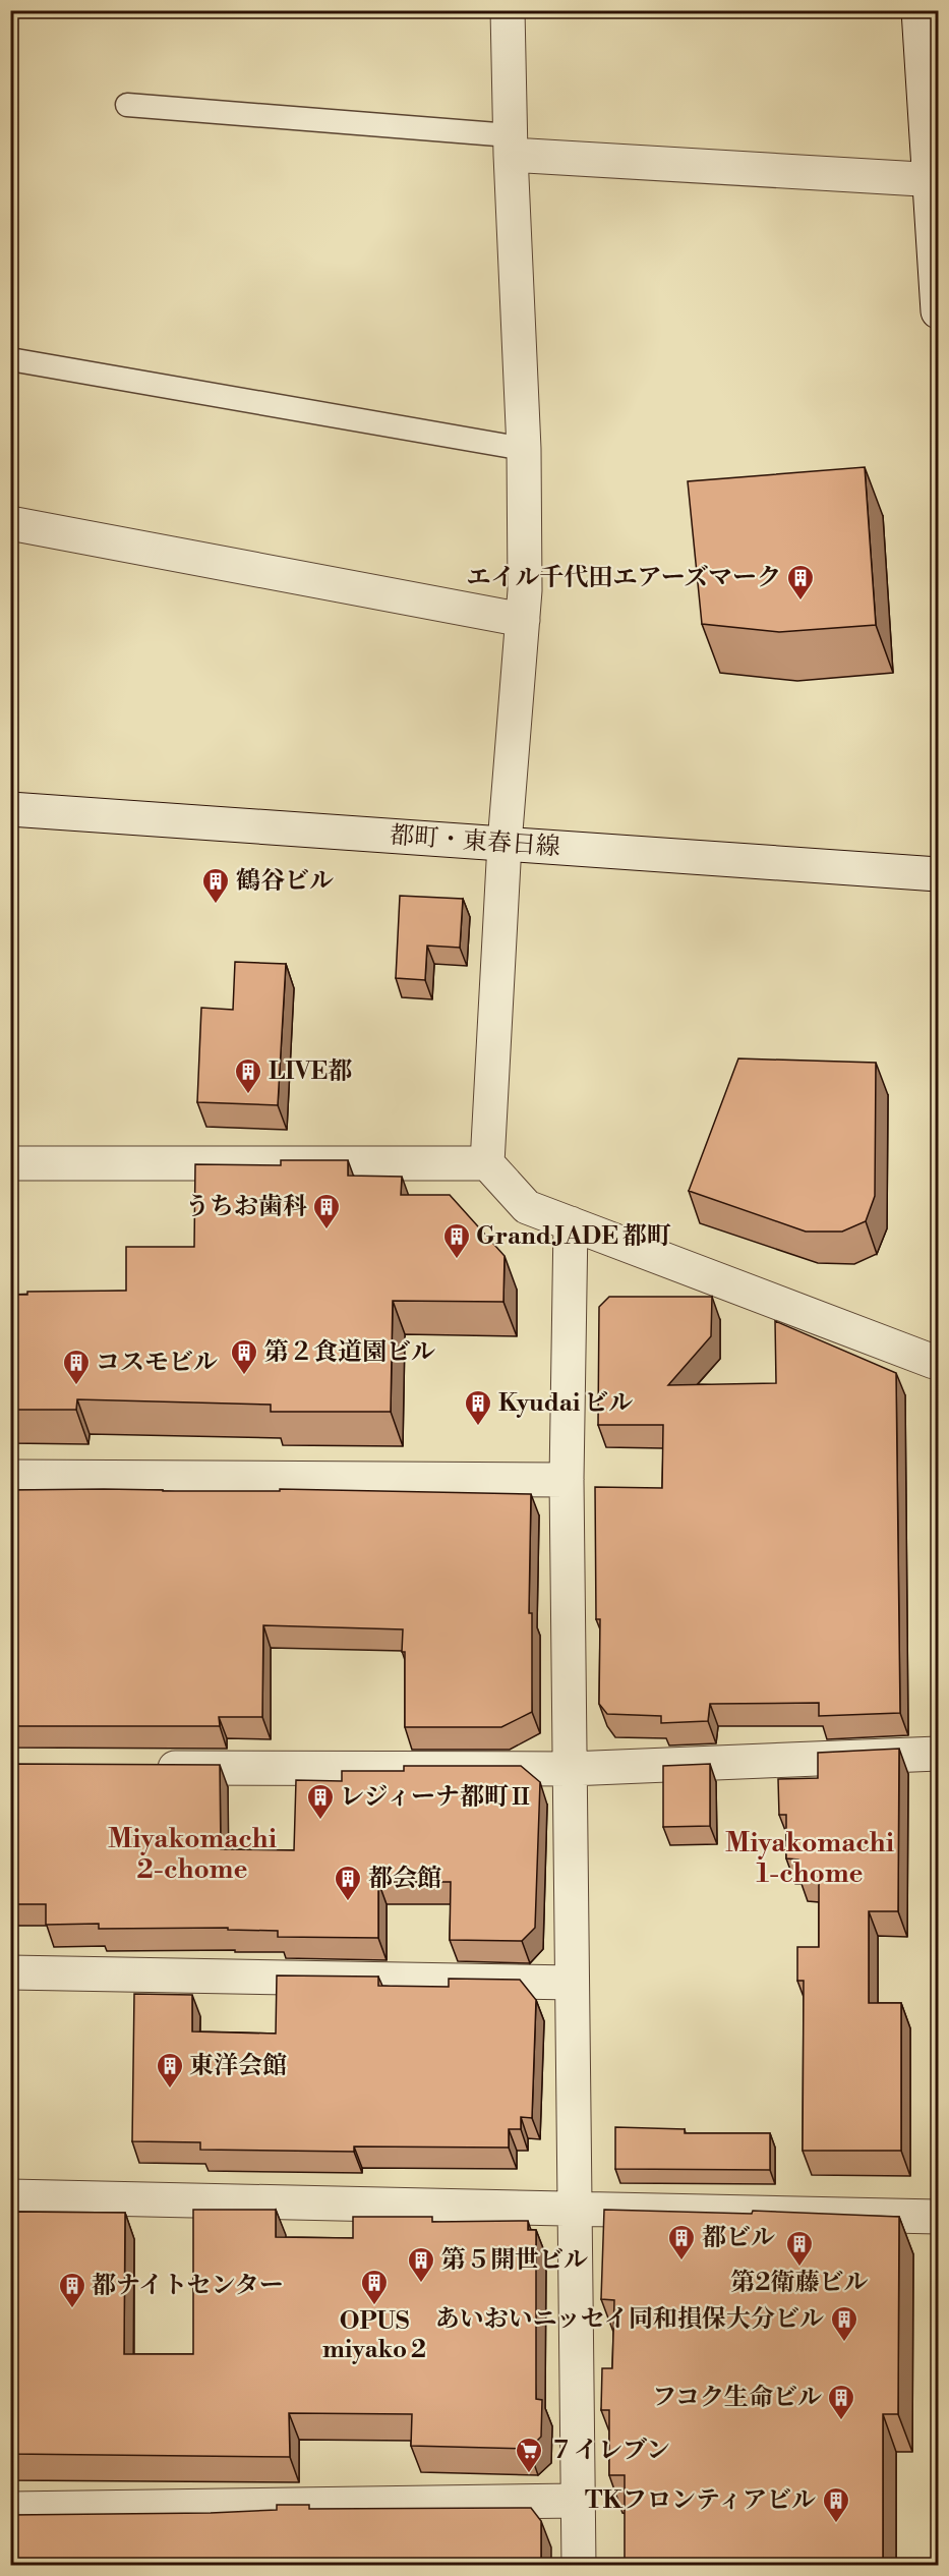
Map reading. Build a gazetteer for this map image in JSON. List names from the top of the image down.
{
  "streets": {
    "street": ["都町・東春日線"]
  },
  "districts": ["Miyakomachi 2-chome", "Miyakomachi 1-chome"],
  "places": {
    "building": [
      "エイル千代田エアーズマーク",
      "鶴谷ビル",
      "LIVE都",
      "うちお歯科",
      "Grand JADE 都町",
      "第２食道園ビル",
      "コスモビル",
      "Kyudai ビル",
      "レジィーナ都町Ⅱ",
      "都会館",
      "東洋会館",
      "都ビル",
      "第2衛藤ビル",
      "第５開世ビル",
      "OPUS miyako 2",
      "都ナイトセンター",
      "あいおいニッセイ同和損保大分ビル",
      "フコク生命ビル",
      "TKフロンティアビル"
    ],
    "supermarket": ["７イレブン"]
  }
}
